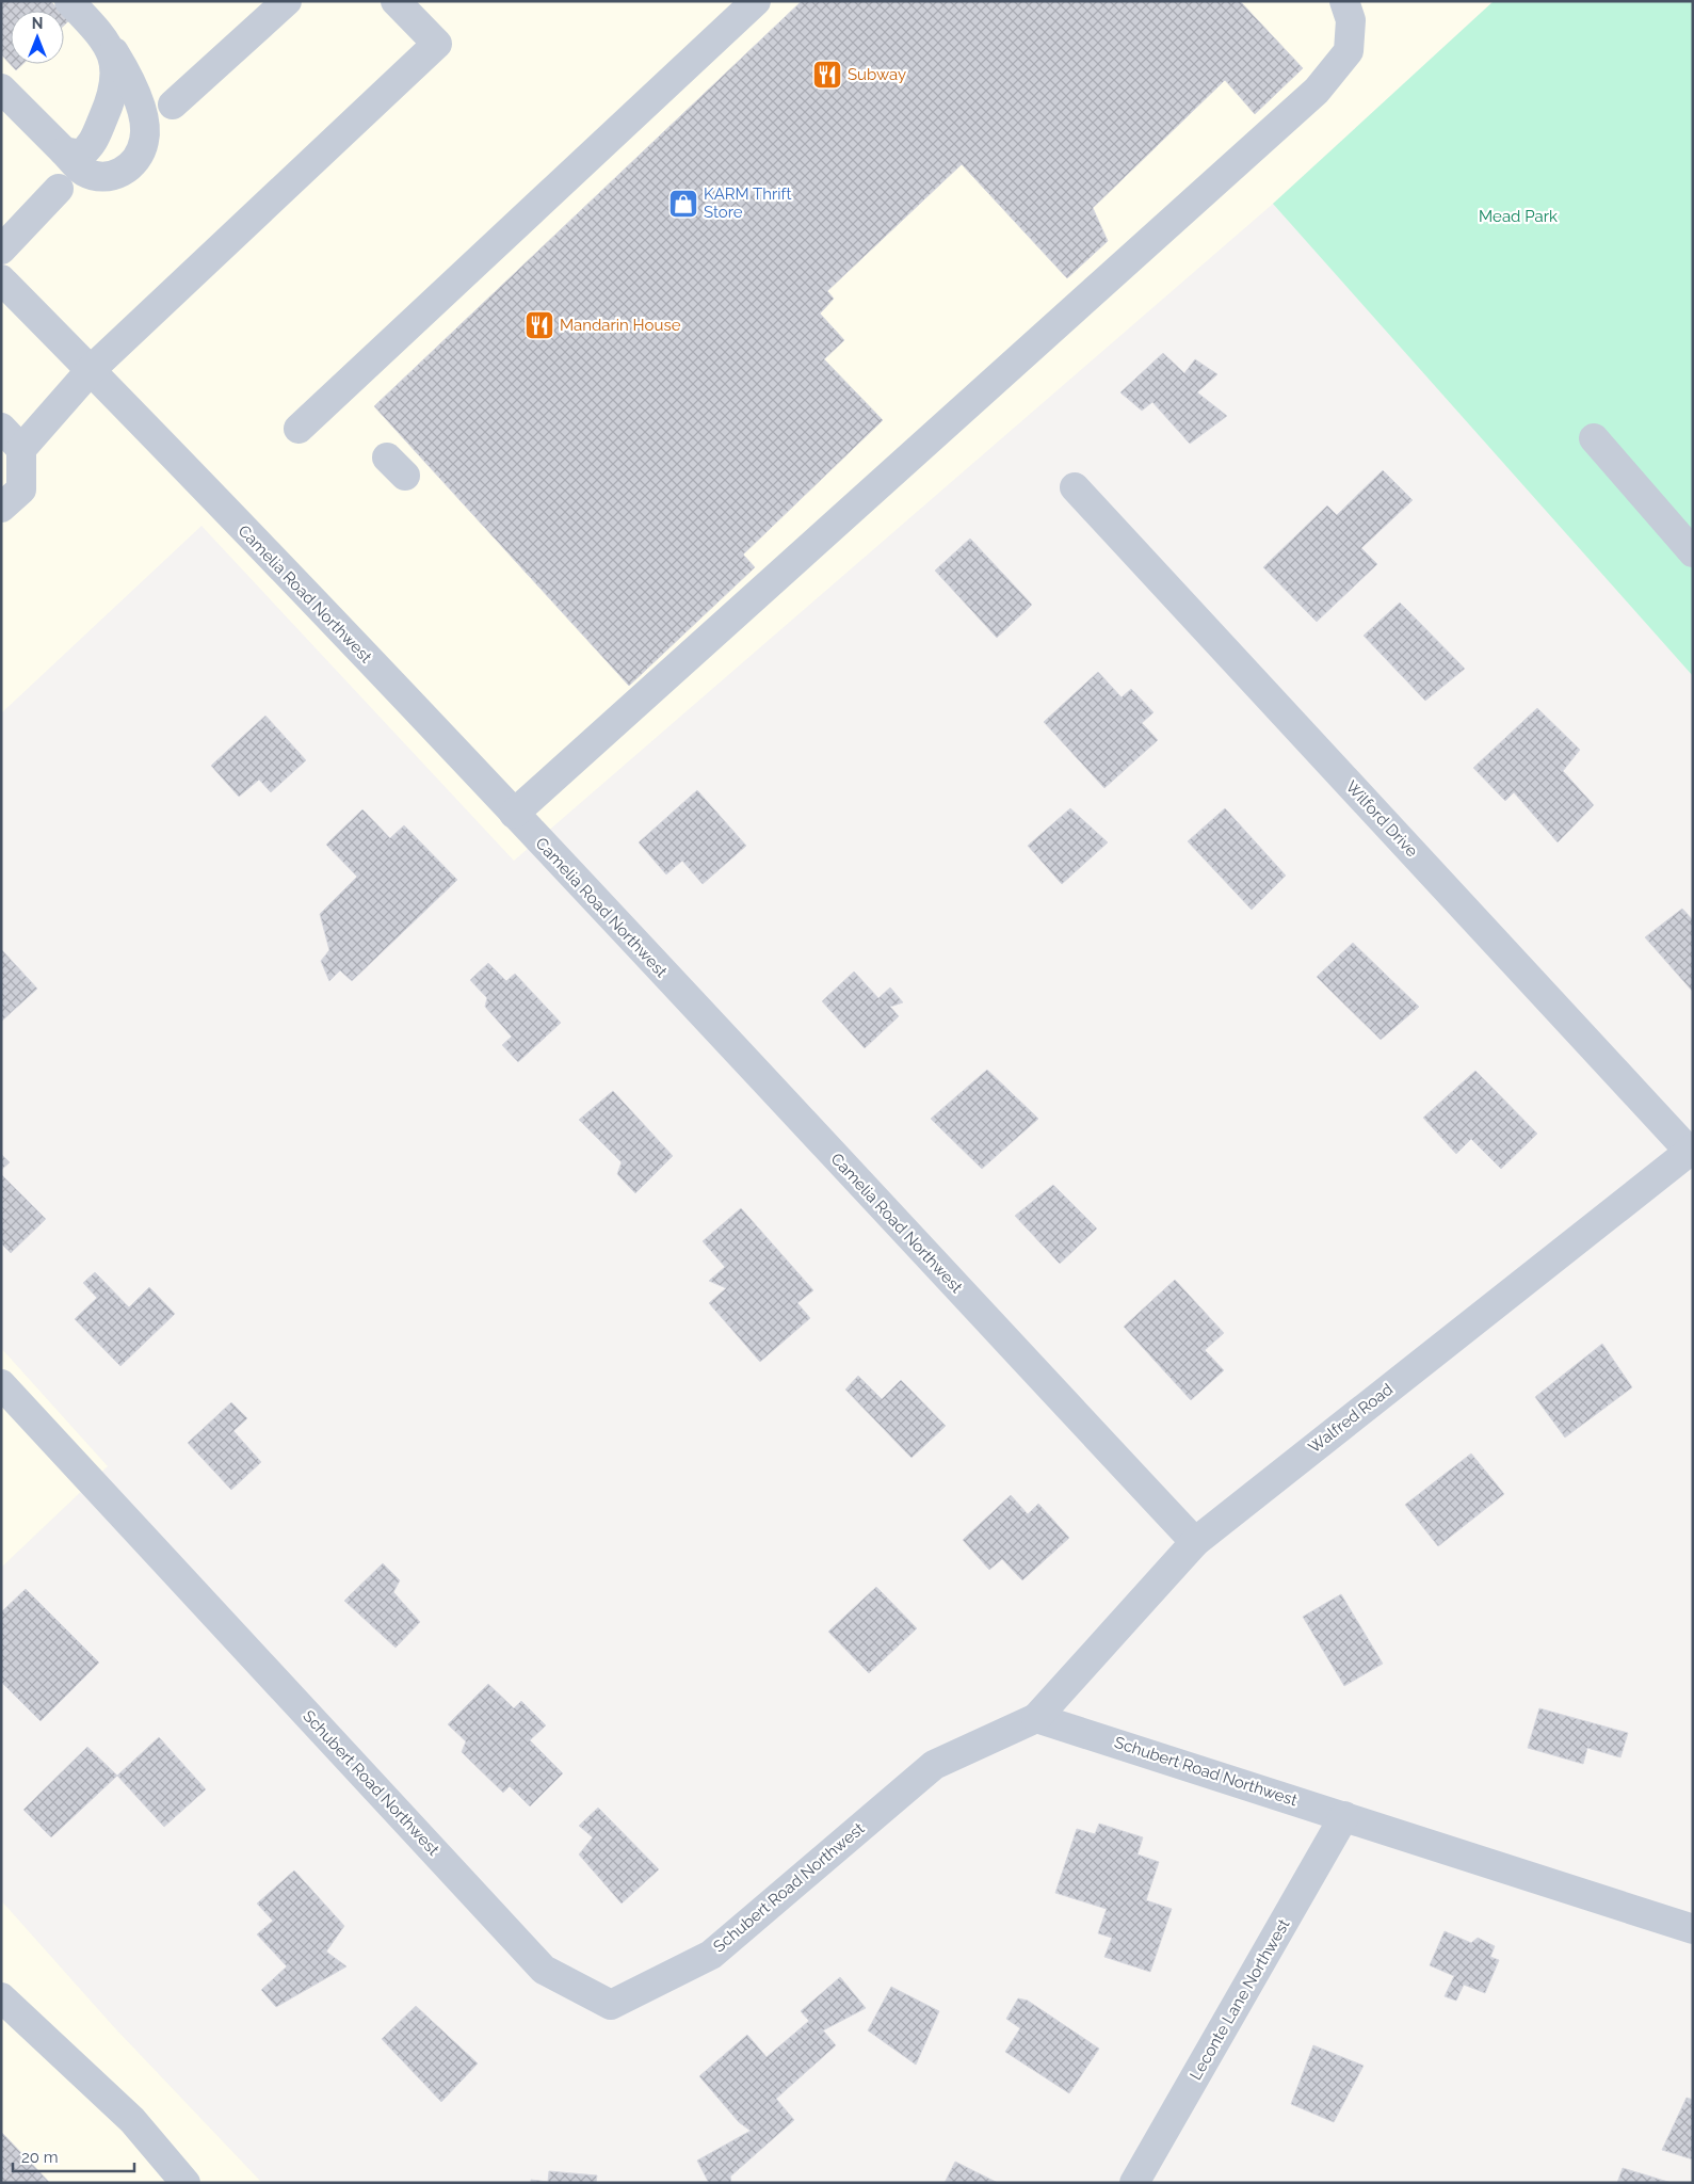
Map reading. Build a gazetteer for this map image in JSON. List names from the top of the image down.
{
  "streets": {
    "street": [
      "Camelia Road Northwest",
      "Wilford Drive",
      "Walfred Road",
      "Schubert Road Northwest",
      "Leconte Lane Northwest"
    ]
  },
  "crossings": [
    ["Camelia Road Northwest", "Walfred Road"],
    ["Wilford Drive", "Walfred Road"],
    ["Walfred Road", "Schubert Road Northwest"],
    ["Schubert Road Northwest", "Leconte Lane Northwest"]
  ],
  "parks": ["Mead Park"],
  "places": {
    "restaurant": ["Subway", "Mandarin House"],
    "shop": ["KARM Thrift Store"]
  },
  "scale_bar": "20 m",
  "north": "top"
}
